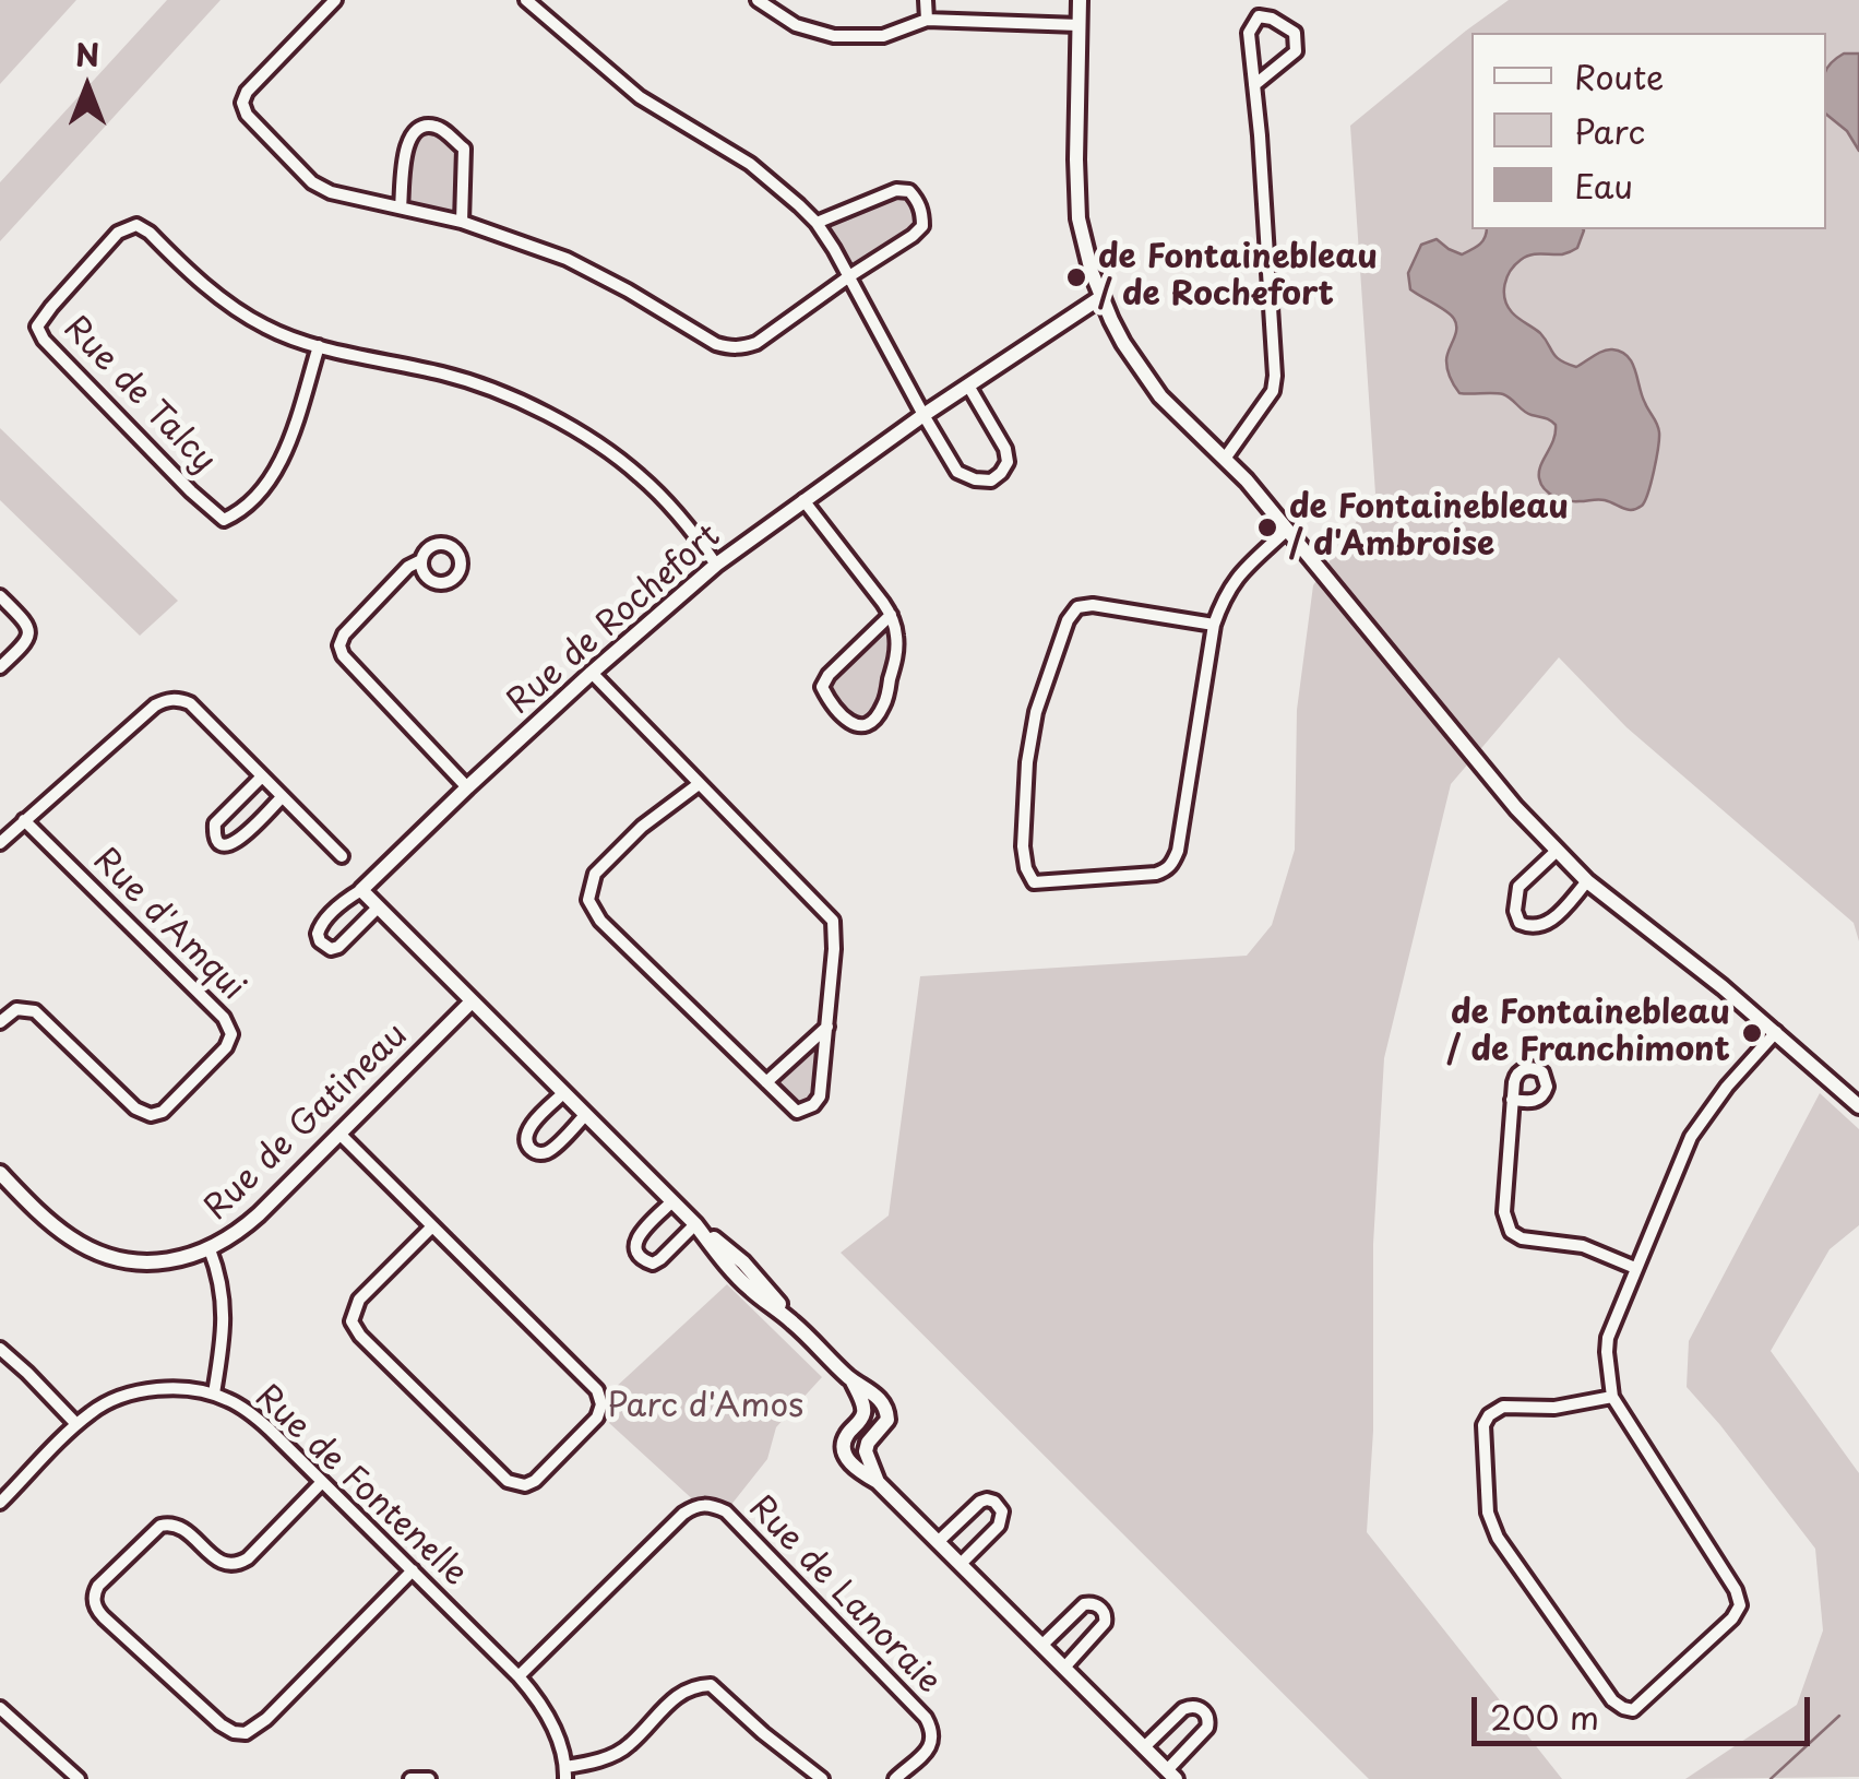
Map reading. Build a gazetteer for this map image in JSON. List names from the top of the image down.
{
  "streets": {
    "street": [
      "Rue de Talcy",
      "Rue de Rochefort",
      "Rue d'Amqui",
      "Rue de Gatineau",
      "Rue de Fontenelle",
      "Rue de Lanoraie"
    ]
  },
  "crossings": [
    ["Rue de Talcy", "Rue de Rochefort"],
    ["Rue de Fontenelle", "Rue de Lanoraie"]
  ],
  "parks": ["Parc d'Amos"],
  "places": ["de Fontainebleau / de Rochefort", "de Fontainebleau / d'Ambroise", "de Fontainebleau / de Franchimont"],
  "legend": ["Route", "Parc", "Eau"],
  "scale_bar": "200 m",
  "north": "top"
}
